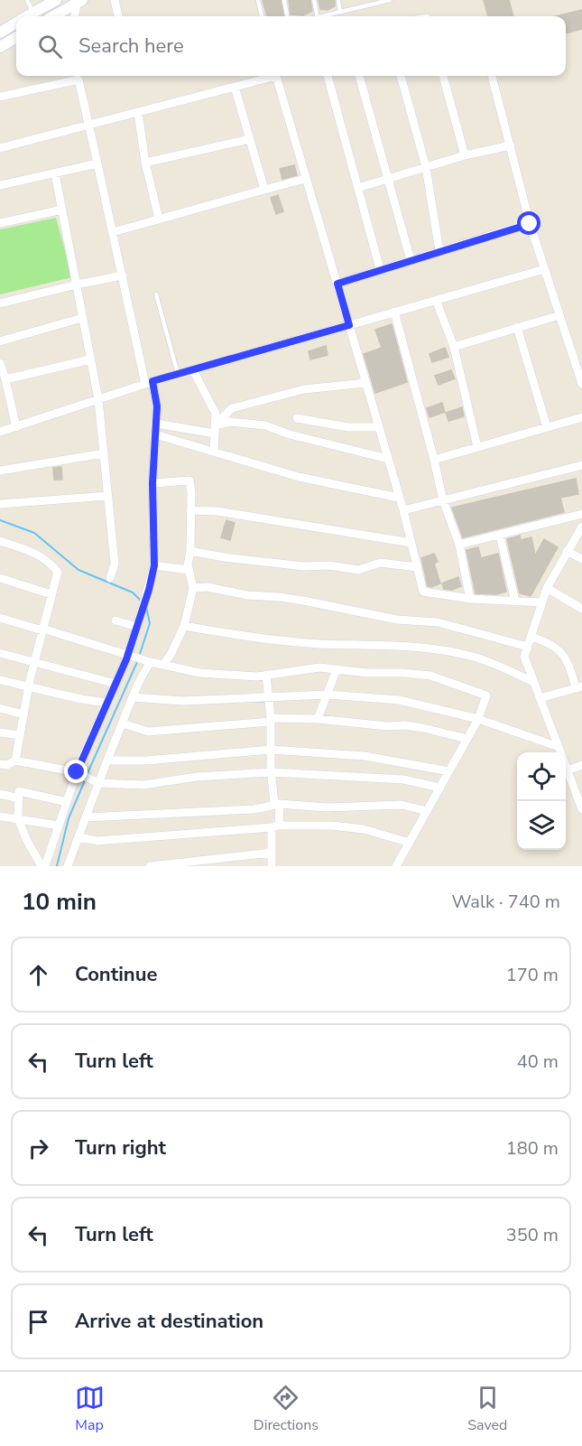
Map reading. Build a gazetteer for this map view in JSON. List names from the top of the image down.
{
  "page": {
    "search": "Search here",
    "heading": ["10 min", "Walk · 740 m"],
    "list": [
      ["Continue", "170 m"],
      ["Turn left", "40 m"],
      ["Turn right", "180 m"],
      ["Turn left", "350 m"],
      "Arrive at destination"
    ],
    "nav": ["Map", "Directions", "Saved"]
  }
}
